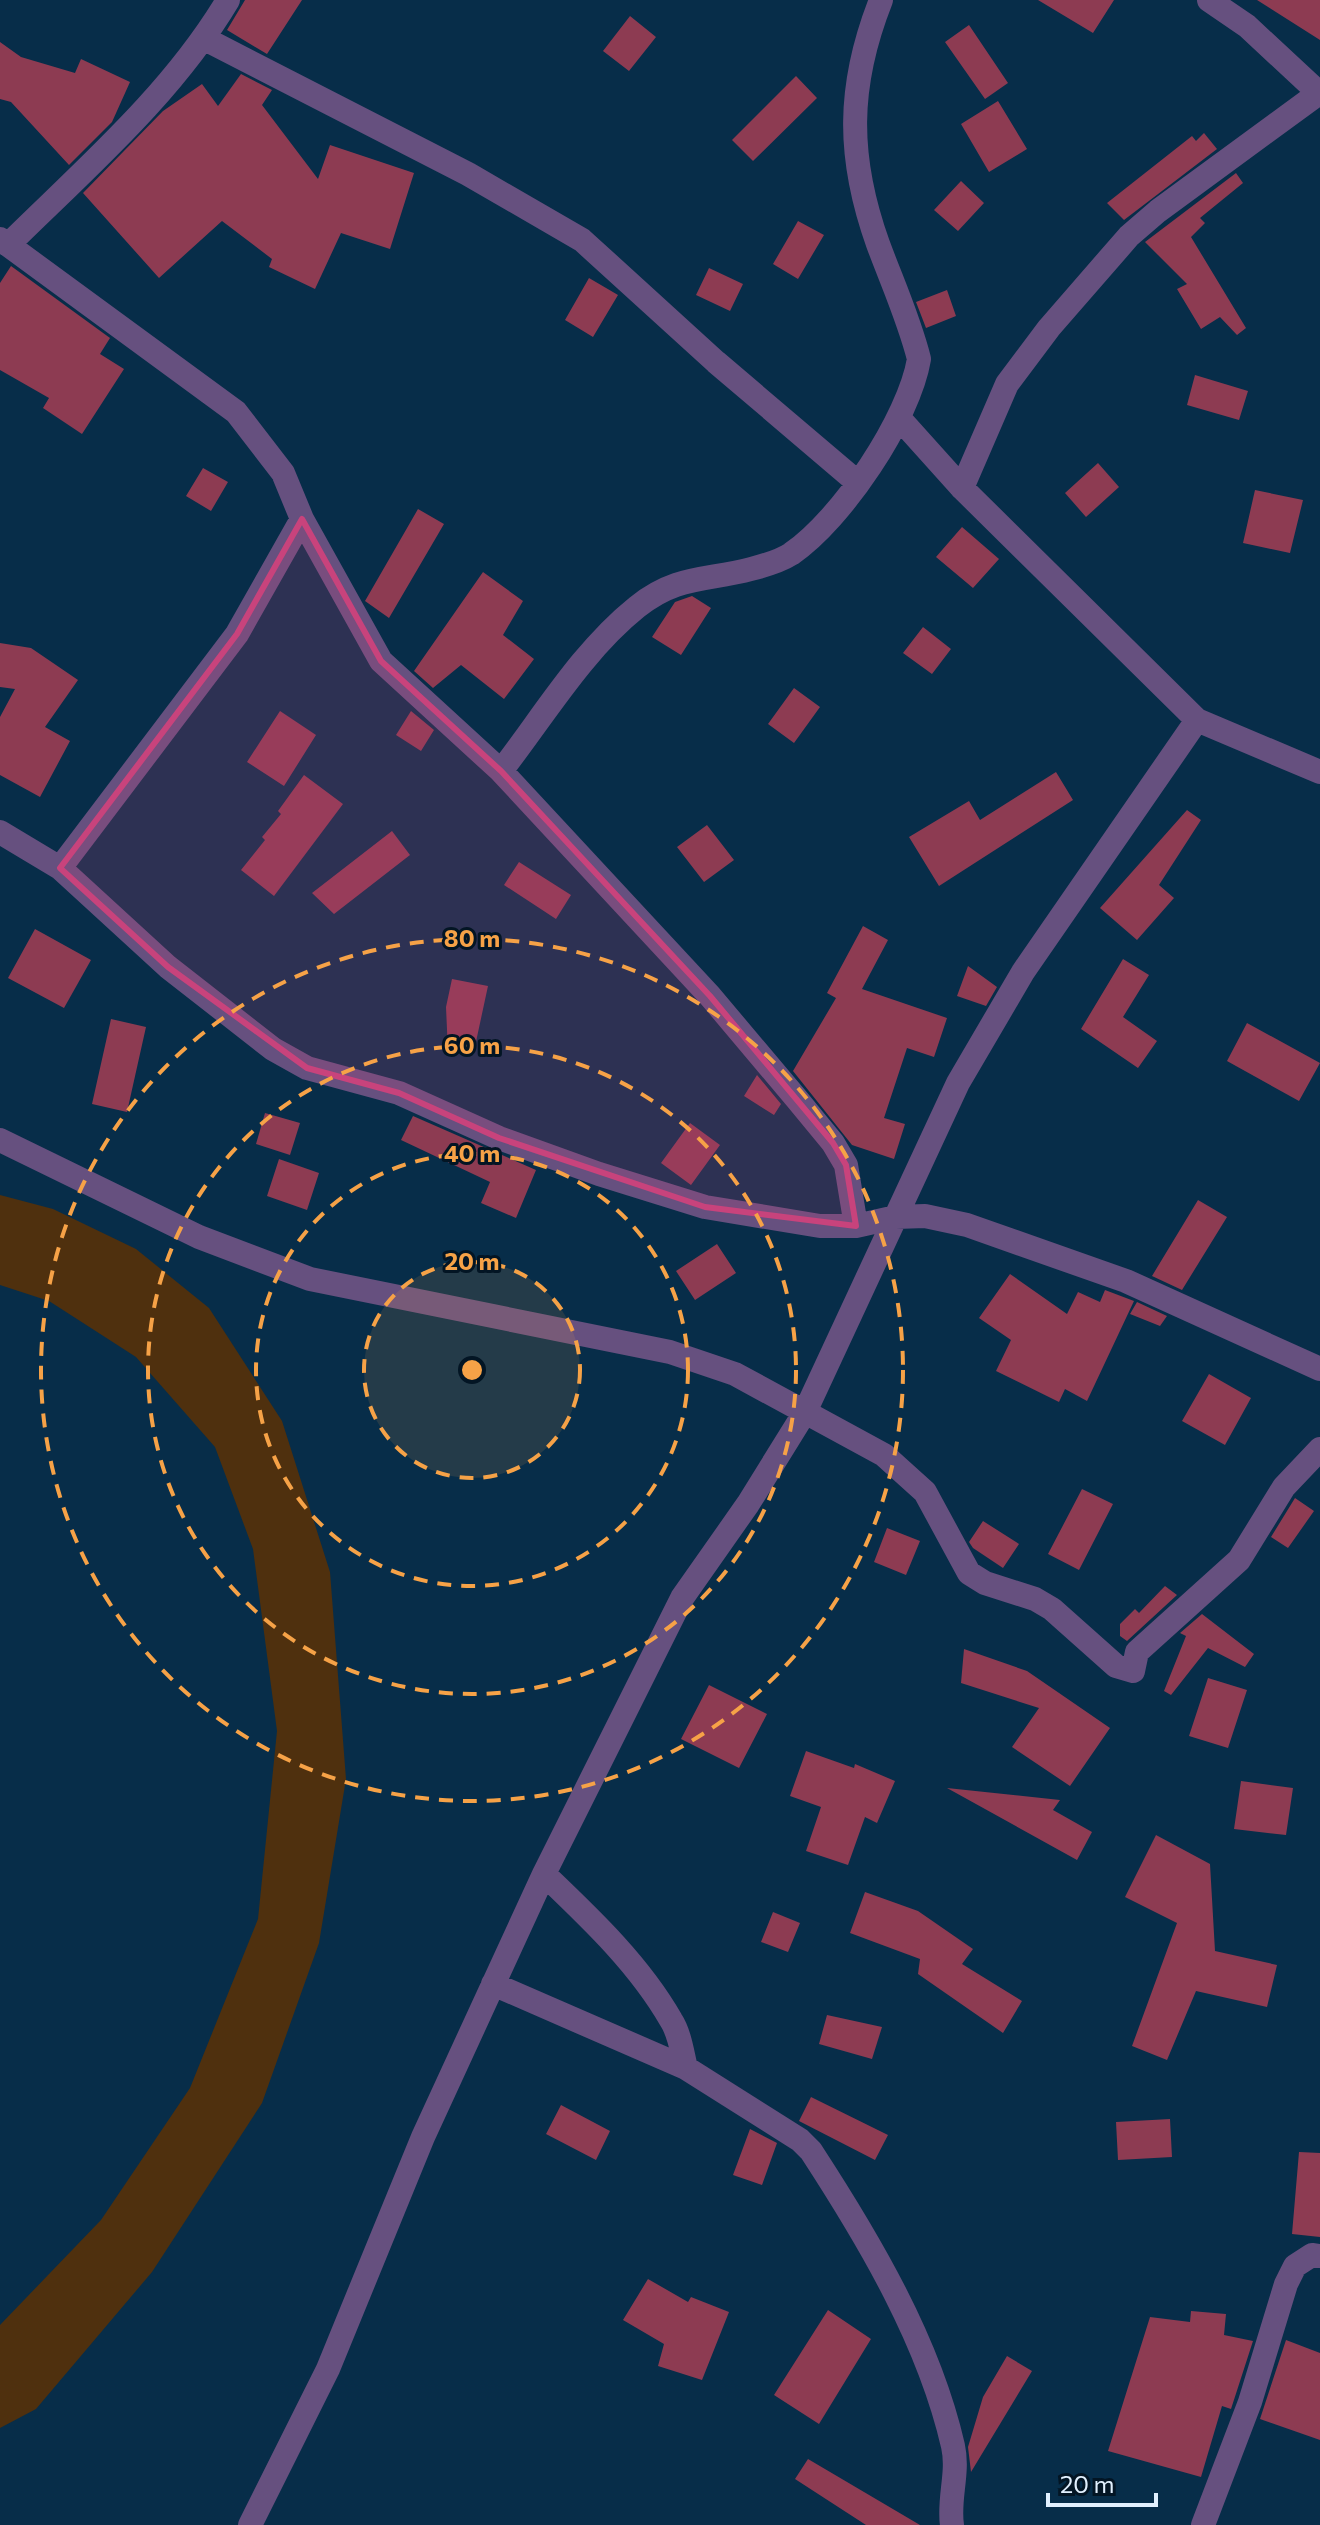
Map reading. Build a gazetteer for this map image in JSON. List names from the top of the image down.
{
  "scale_bar": "20 m",
  "rings": [
    "80 m",
    "60 m",
    "40 m",
    "20 m"
  ]
}
